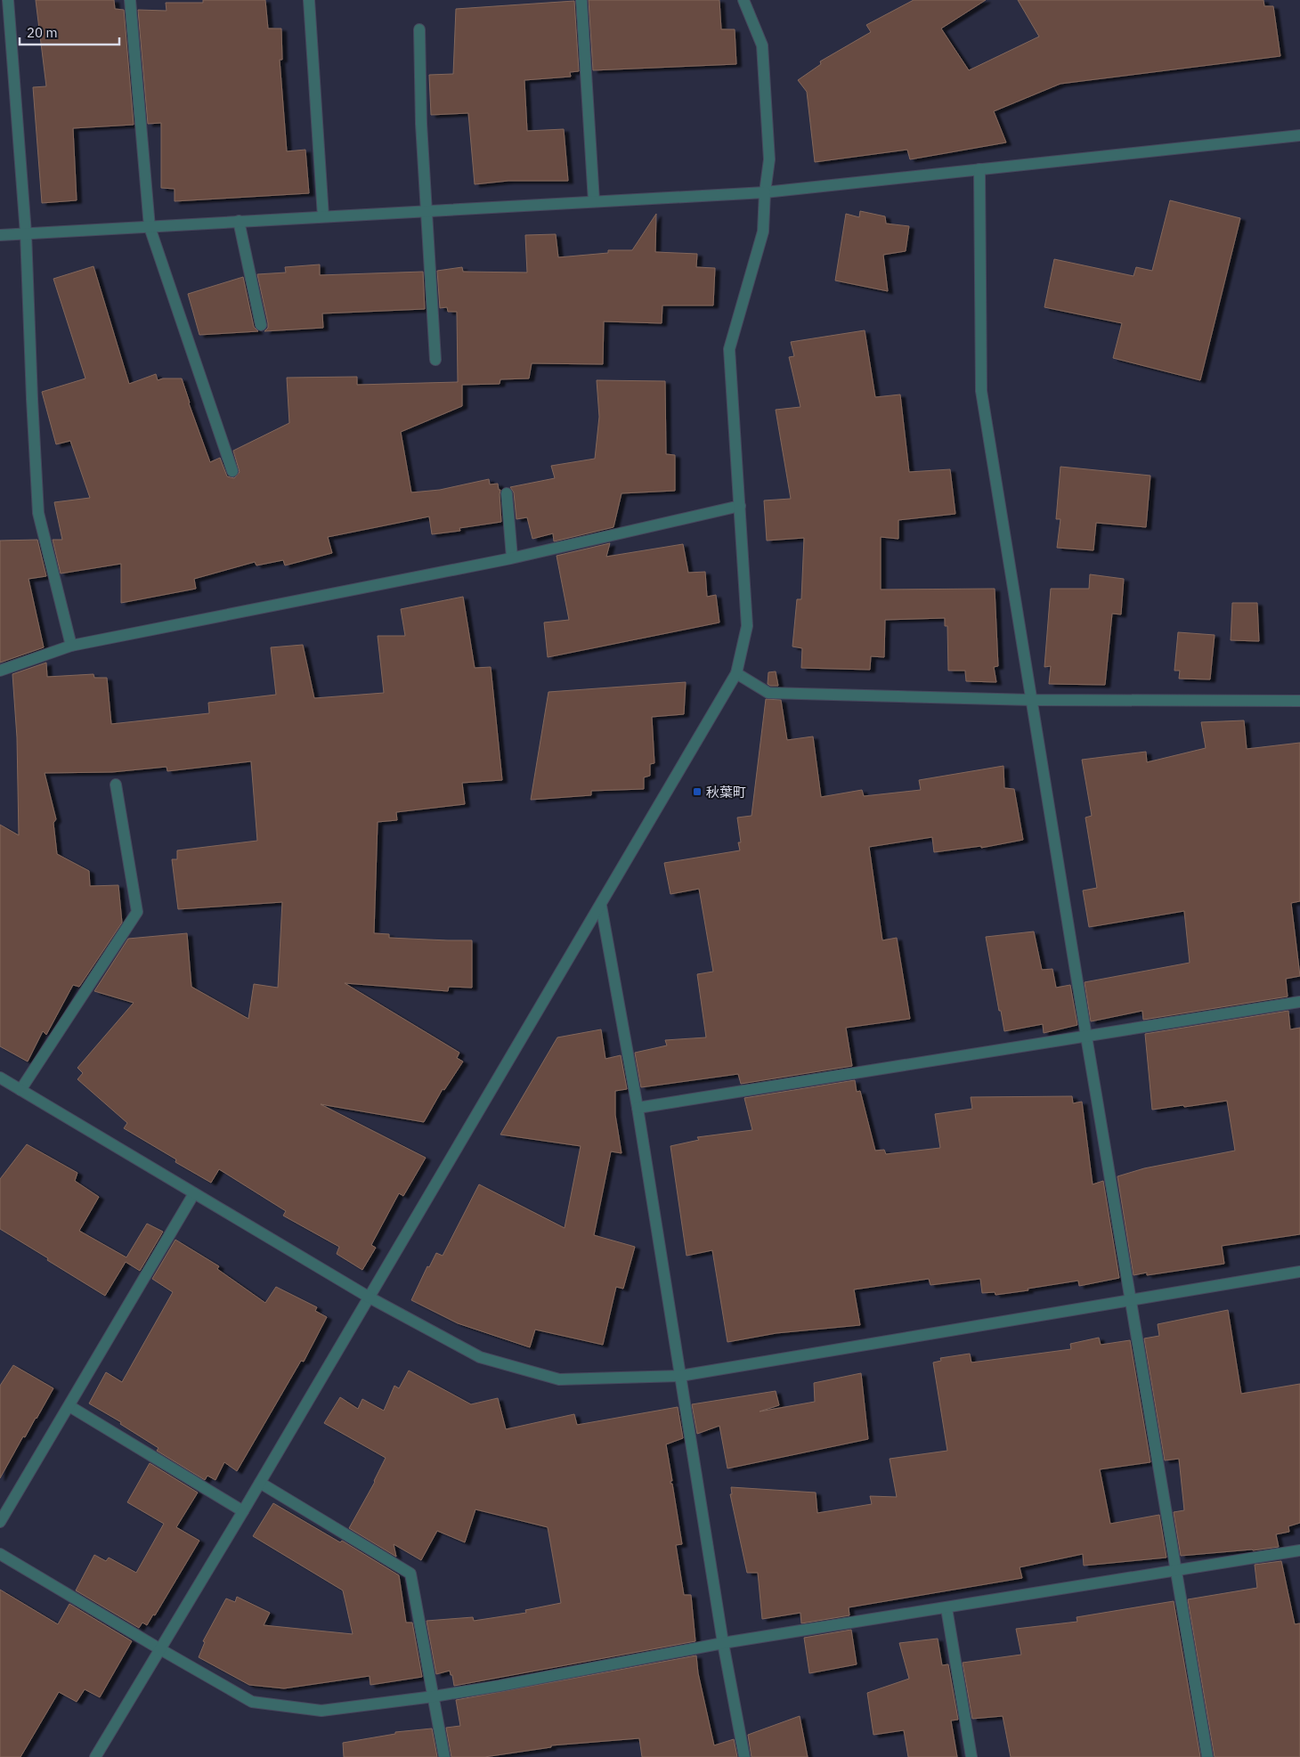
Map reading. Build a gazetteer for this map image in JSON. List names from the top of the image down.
{
  "places": {
    "transit": ["秋葉町"]
  },
  "scale_bar": "20 m"
}
